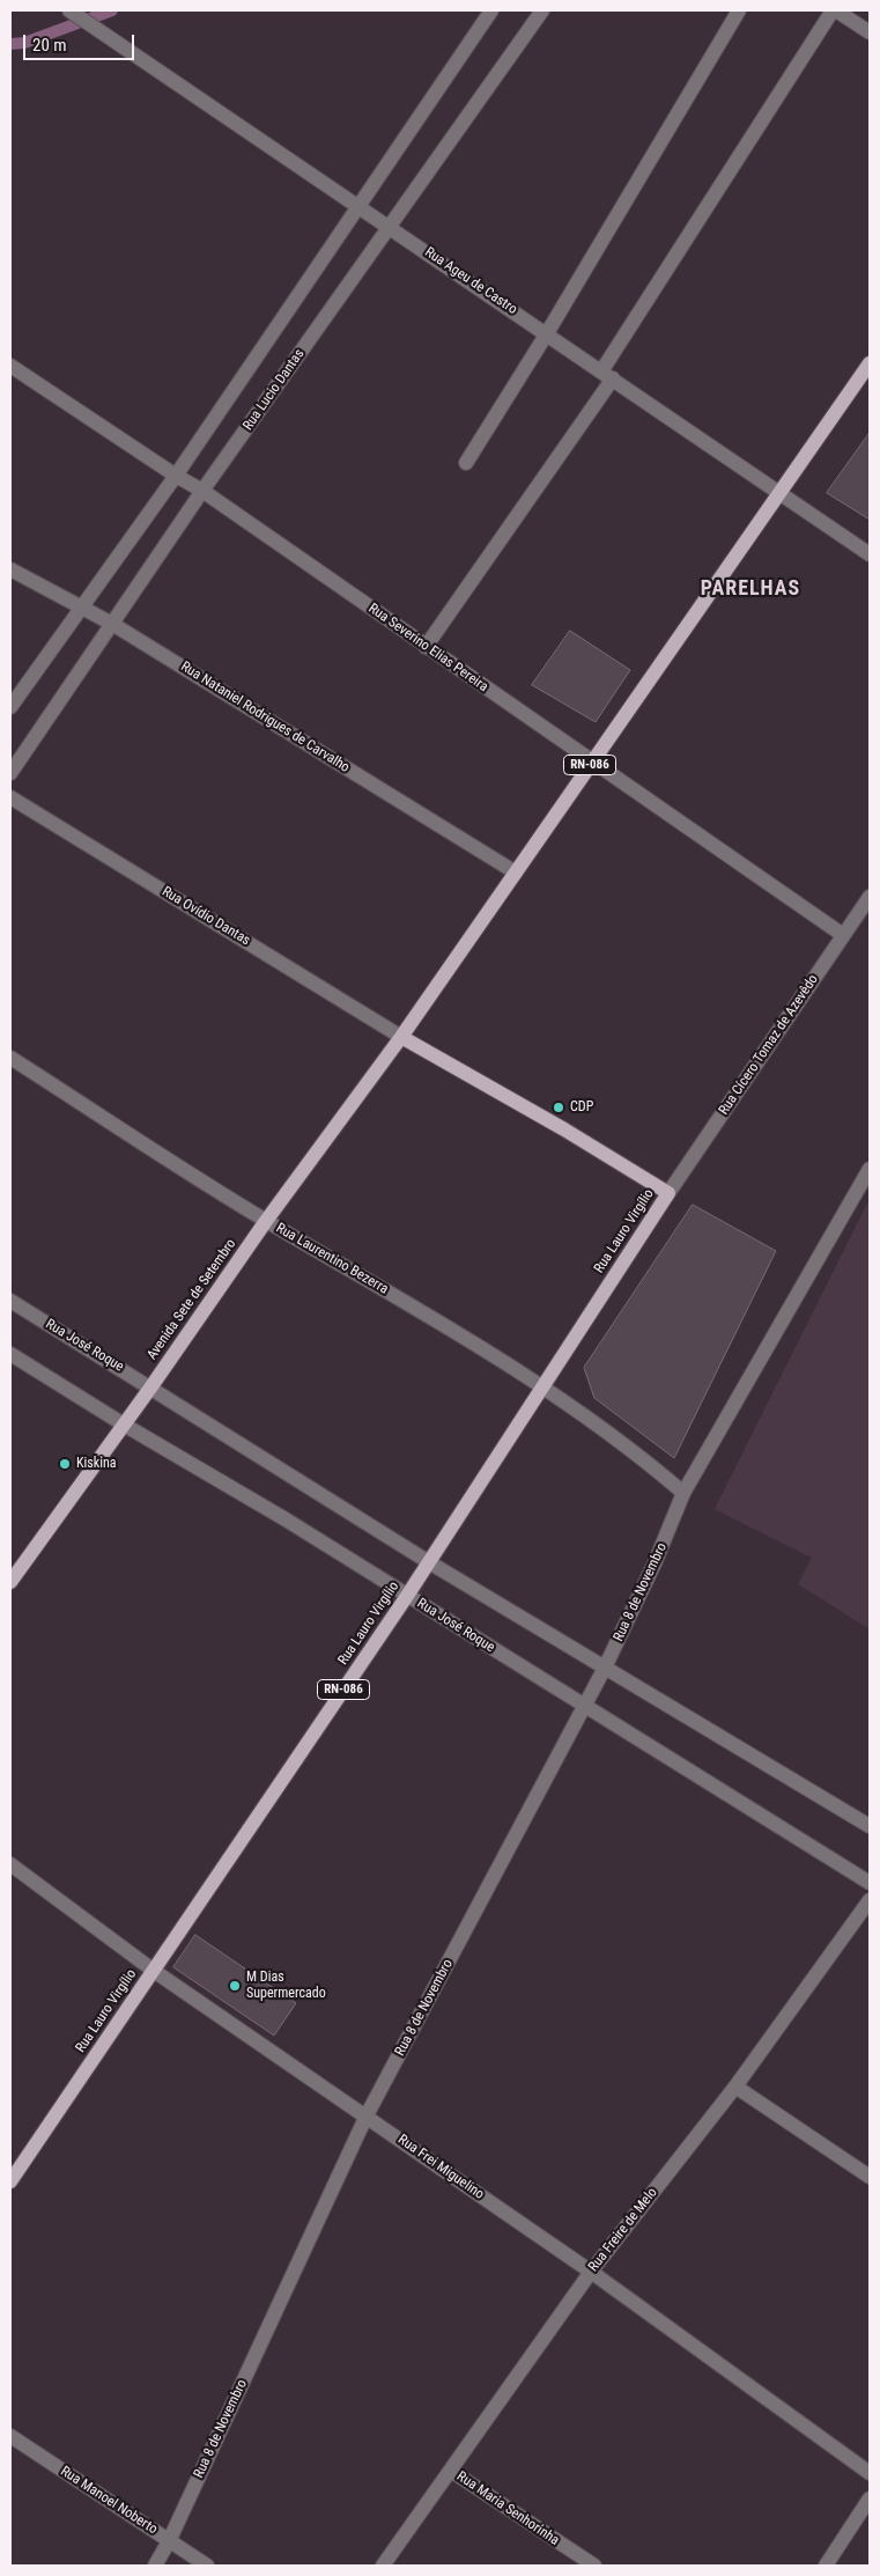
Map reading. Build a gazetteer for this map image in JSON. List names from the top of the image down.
{
  "streets": {
    "main road": ["RN-086", "Rua Lauro Virgílio", "Avenida Sete de Setembro"],
    "street": [
      "Rua Ageu de Castro",
      "Rua Lucio Dantas",
      "Rua Severino Elias Pereira",
      "Rua Nataniel Rodrigues de Carvalho",
      "Rua Ovídio Dantas",
      "Rua Cícero Tomaz de Azevêdo",
      "Rua Laurentino Bezerra",
      "Rua José Roque",
      "Rua 8 de Novembro",
      "Rua Frei Miguelino",
      "Rua Freire de Melo",
      "Rua Manoel Noberto",
      "Rua Maria Senhorinha"
    ]
  },
  "crossings": [
    ["Rua Ageu de Castro", "Rua Lucio Dantas"],
    ["Rua Ageu de Castro", "RN-086"],
    ["Rua Lucio Dantas", "Rua Severino Elias Pereira"],
    ["Rua Lucio Dantas", "Rua Nataniel Rodrigues de Carvalho"],
    ["Rua Severino Elias Pereira", "RN-086"],
    ["Rua Severino Elias Pereira", "Rua Cícero Tomaz de Azevêdo"],
    ["Rua Nataniel Rodrigues de Carvalho", "RN-086"],
    ["RN-086", "Rua Ovídio Dantas"],
    ["RN-086", "Avenida Sete de Setembro"],
    ["Rua Ovídio Dantas", "Avenida Sete de Setembro"],
    ["Rua Cícero Tomaz de Azevêdo", "Rua Lauro Virgílio"],
    ["Rua Lauro Virgílio", "Rua Laurentino Bezerra"],
    ["Rua Lauro Virgílio", "Rua José Roque"],
    ["Rua Lauro Virgílio", "Rua Frei Miguelino"],
    ["Rua Laurentino Bezerra", "Avenida Sete de Setembro"],
    ["Rua Laurentino Bezerra", "Rua 8 de Novembro"],
    ["Avenida Sete de Setembro", "Rua José Roque"],
    ["Rua José Roque", "Rua 8 de Novembro"],
    ["Rua 8 de Novembro", "Rua Frei Miguelino"],
    ["Rua 8 de Novembro", "Rua Manoel Noberto"],
    ["Rua Frei Miguelino", "Rua Freire de Melo"],
    ["Rua Freire de Melo", "Rua Maria Senhorinha"]
  ],
  "districts": ["PARELHAS"],
  "places": ["CDP", "Kiskina", "M Dias Supermercado"],
  "scale_bar": "20 m"
}
